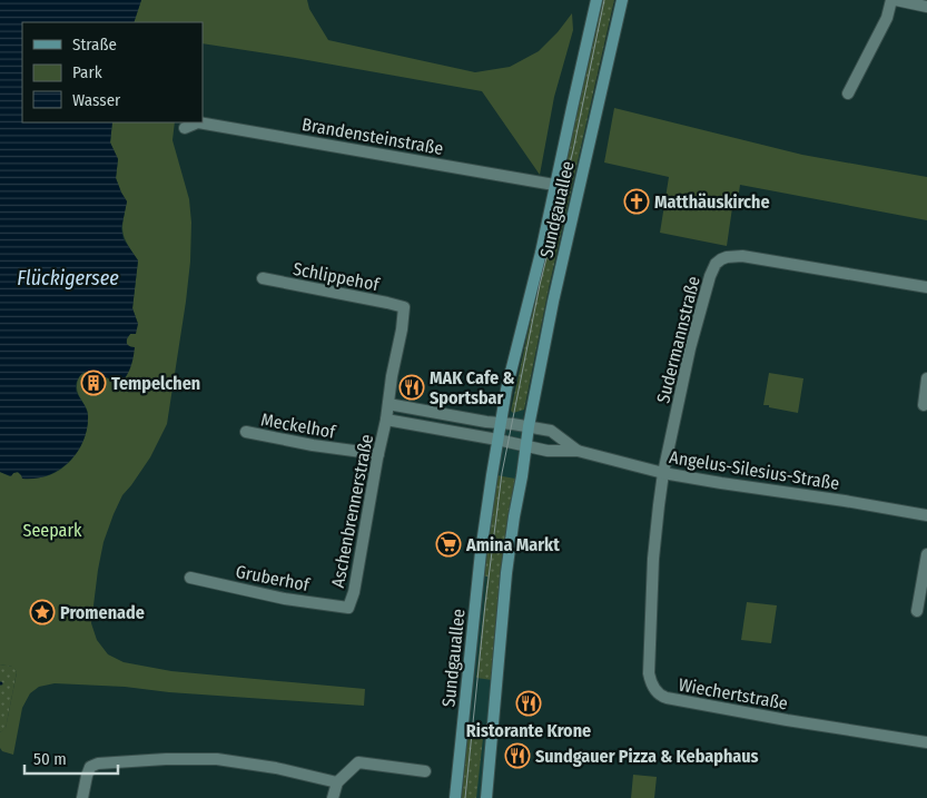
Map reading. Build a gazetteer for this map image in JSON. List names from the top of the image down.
{
  "streets": {
    "street": [
      "Brandensteinstraße",
      "Sundgauallee",
      "Schlippehof",
      "Sudermannstraße",
      "Meckelhof",
      "Angelus-Silesius-Straße",
      "Aschenbrennerstraße",
      "Gruberhof",
      "Wiechertstraße"
    ]
  },
  "crossings": [
    ["Brandensteinstraße", "Sundgauallee"],
    ["Sundgauallee", "Angelus-Silesius-Straße"],
    ["Sundgauallee", "Aschenbrennerstraße"],
    ["Schlippehof", "Aschenbrennerstraße"],
    ["Sudermannstraße", "Angelus-Silesius-Straße"],
    ["Sudermannstraße", "Wiechertstraße"],
    ["Meckelhof", "Aschenbrennerstraße"],
    ["Angelus-Silesius-Straße", "Aschenbrennerstraße"],
    ["Angelus-Silesius-Straße", "Wiechertstraße"],
    ["Aschenbrennerstraße", "Gruberhof"]
  ],
  "water": ["Flückigersee"],
  "parks": ["Seepark"],
  "places": {
    "church": ["Matthäuskirche"],
    "building": ["Tempelchen"],
    "restaurant": ["MAK Cafe & Sportsbar", "Ristorante Krone", "Sundgauer Pizza & Kebaphaus"],
    "supermarket": ["Amina Markt"],
    "place": ["Promenade"]
  },
  "legend": ["Straße", "Park", "Wasser"],
  "scale_bar": "50 m"
}
